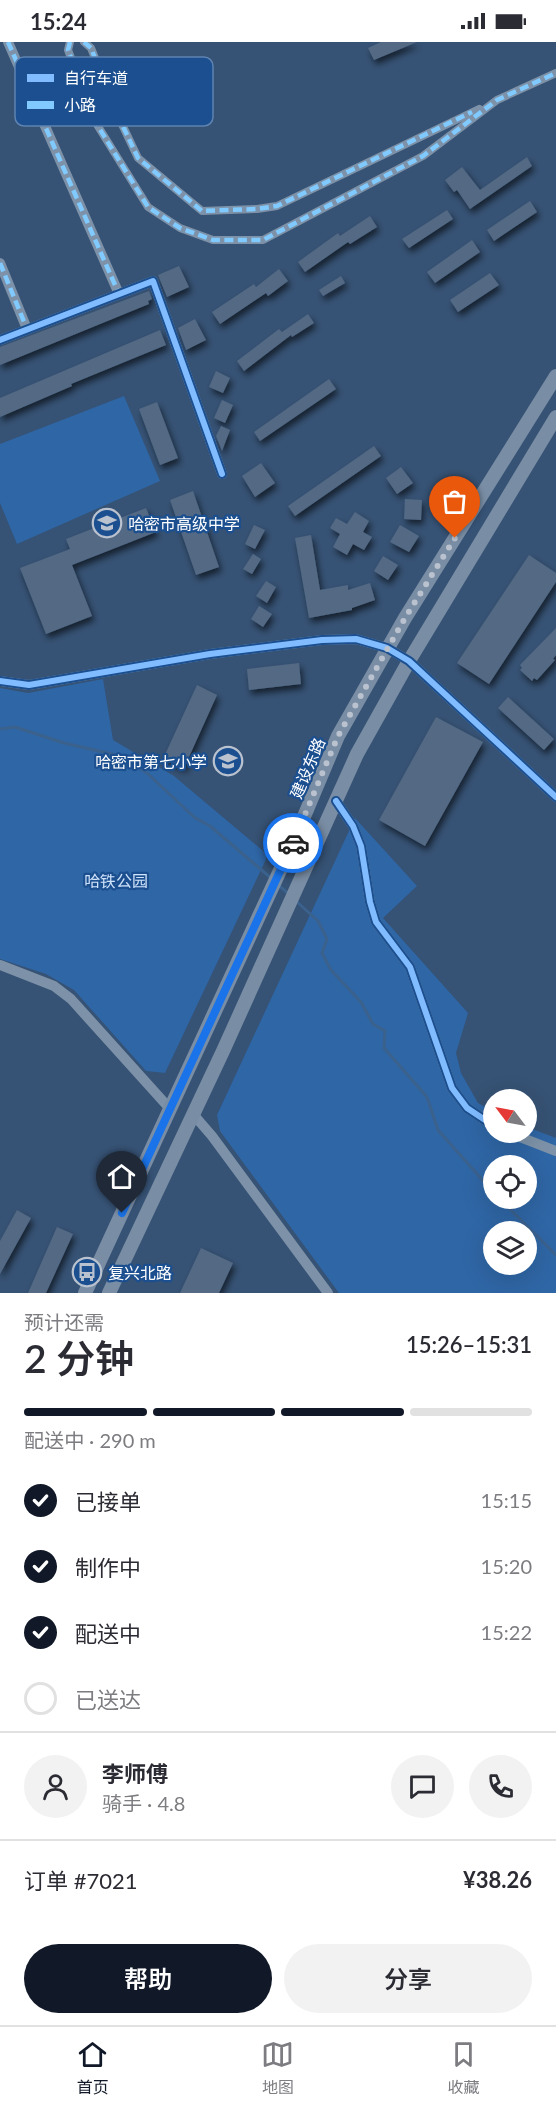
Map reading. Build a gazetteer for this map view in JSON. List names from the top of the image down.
{
  "streets": {
    "main road": ["建设东路"]
  },
  "parks": ["哈铁公园"],
  "places": {
    "school or university": ["哈密市高级中学", "哈密市第七小学"],
    "bus stop": ["复兴北路"]
  },
  "legend": ["自行车道", "小路"],
  "north": "top left",
  "page": {
    "status": "15:24",
    "heading": ["2 分钟", "预计还需", "15:26–15:31"],
    "panel": [
      "李师傅",
      "骑手 · 4.8",
      "订单 #7021",
      "¥38.26"
    ],
    "bar": "配送中 · 290 m",
    "list": [
      ["已接单", "15:15"],
      ["制作中", "15:20"],
      ["配送中", "15:22"],
      "已送达"
    ],
    "buttons": ["帮助", "分享"],
    "tabs": ["首页", "地图", "收藏"]
  }
}
